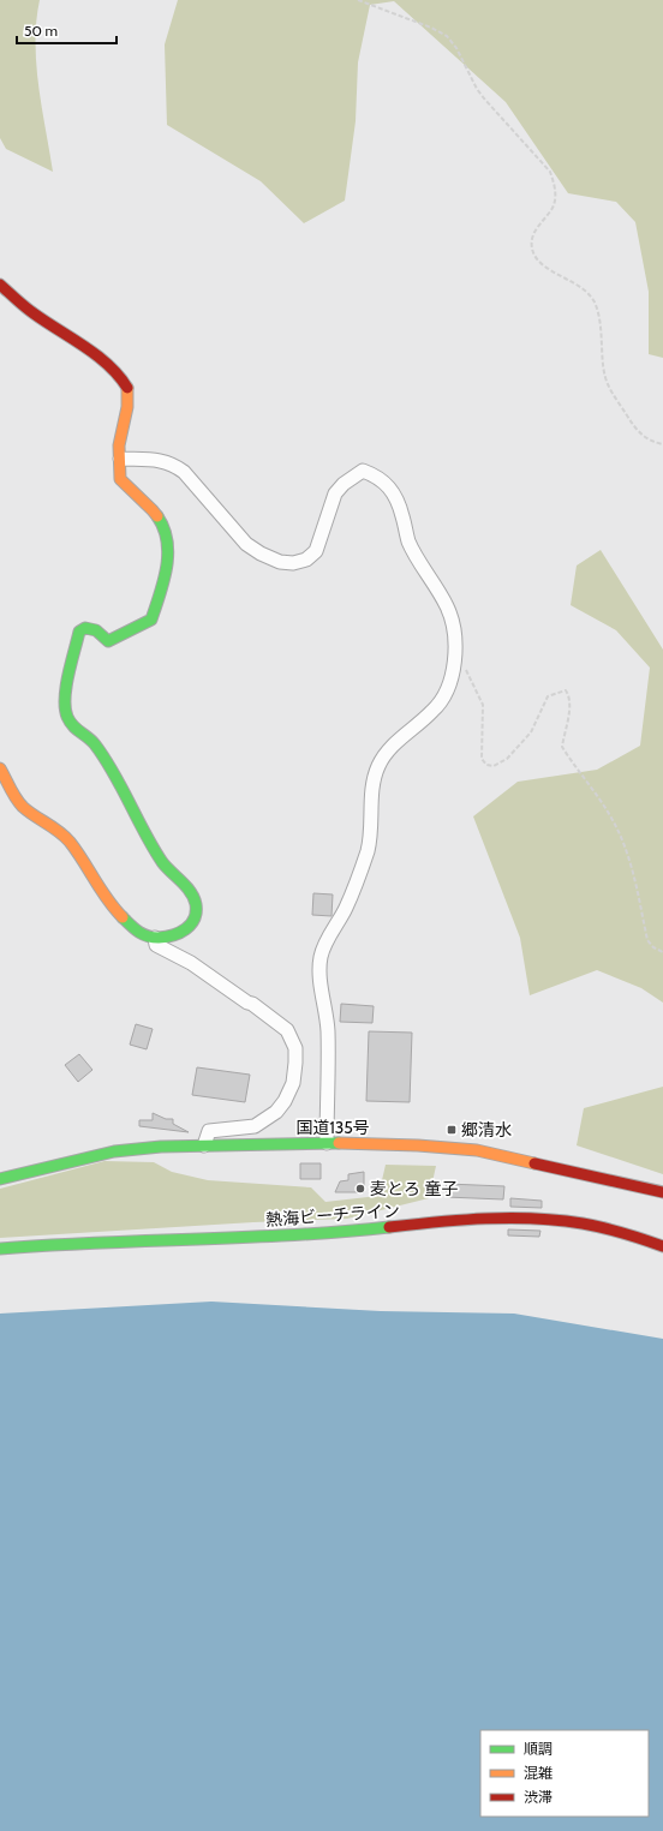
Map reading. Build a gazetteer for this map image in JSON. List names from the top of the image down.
{
  "streets": {
    "main road": ["国道135号", "熱海ビーチライン"]
  },
  "places": {
    "transit": ["郷清水"],
    "other": ["麦とろ 童子"]
  },
  "legend": ["順調", "混雑", "渋滞"],
  "scale_bar": "50 m"
}
